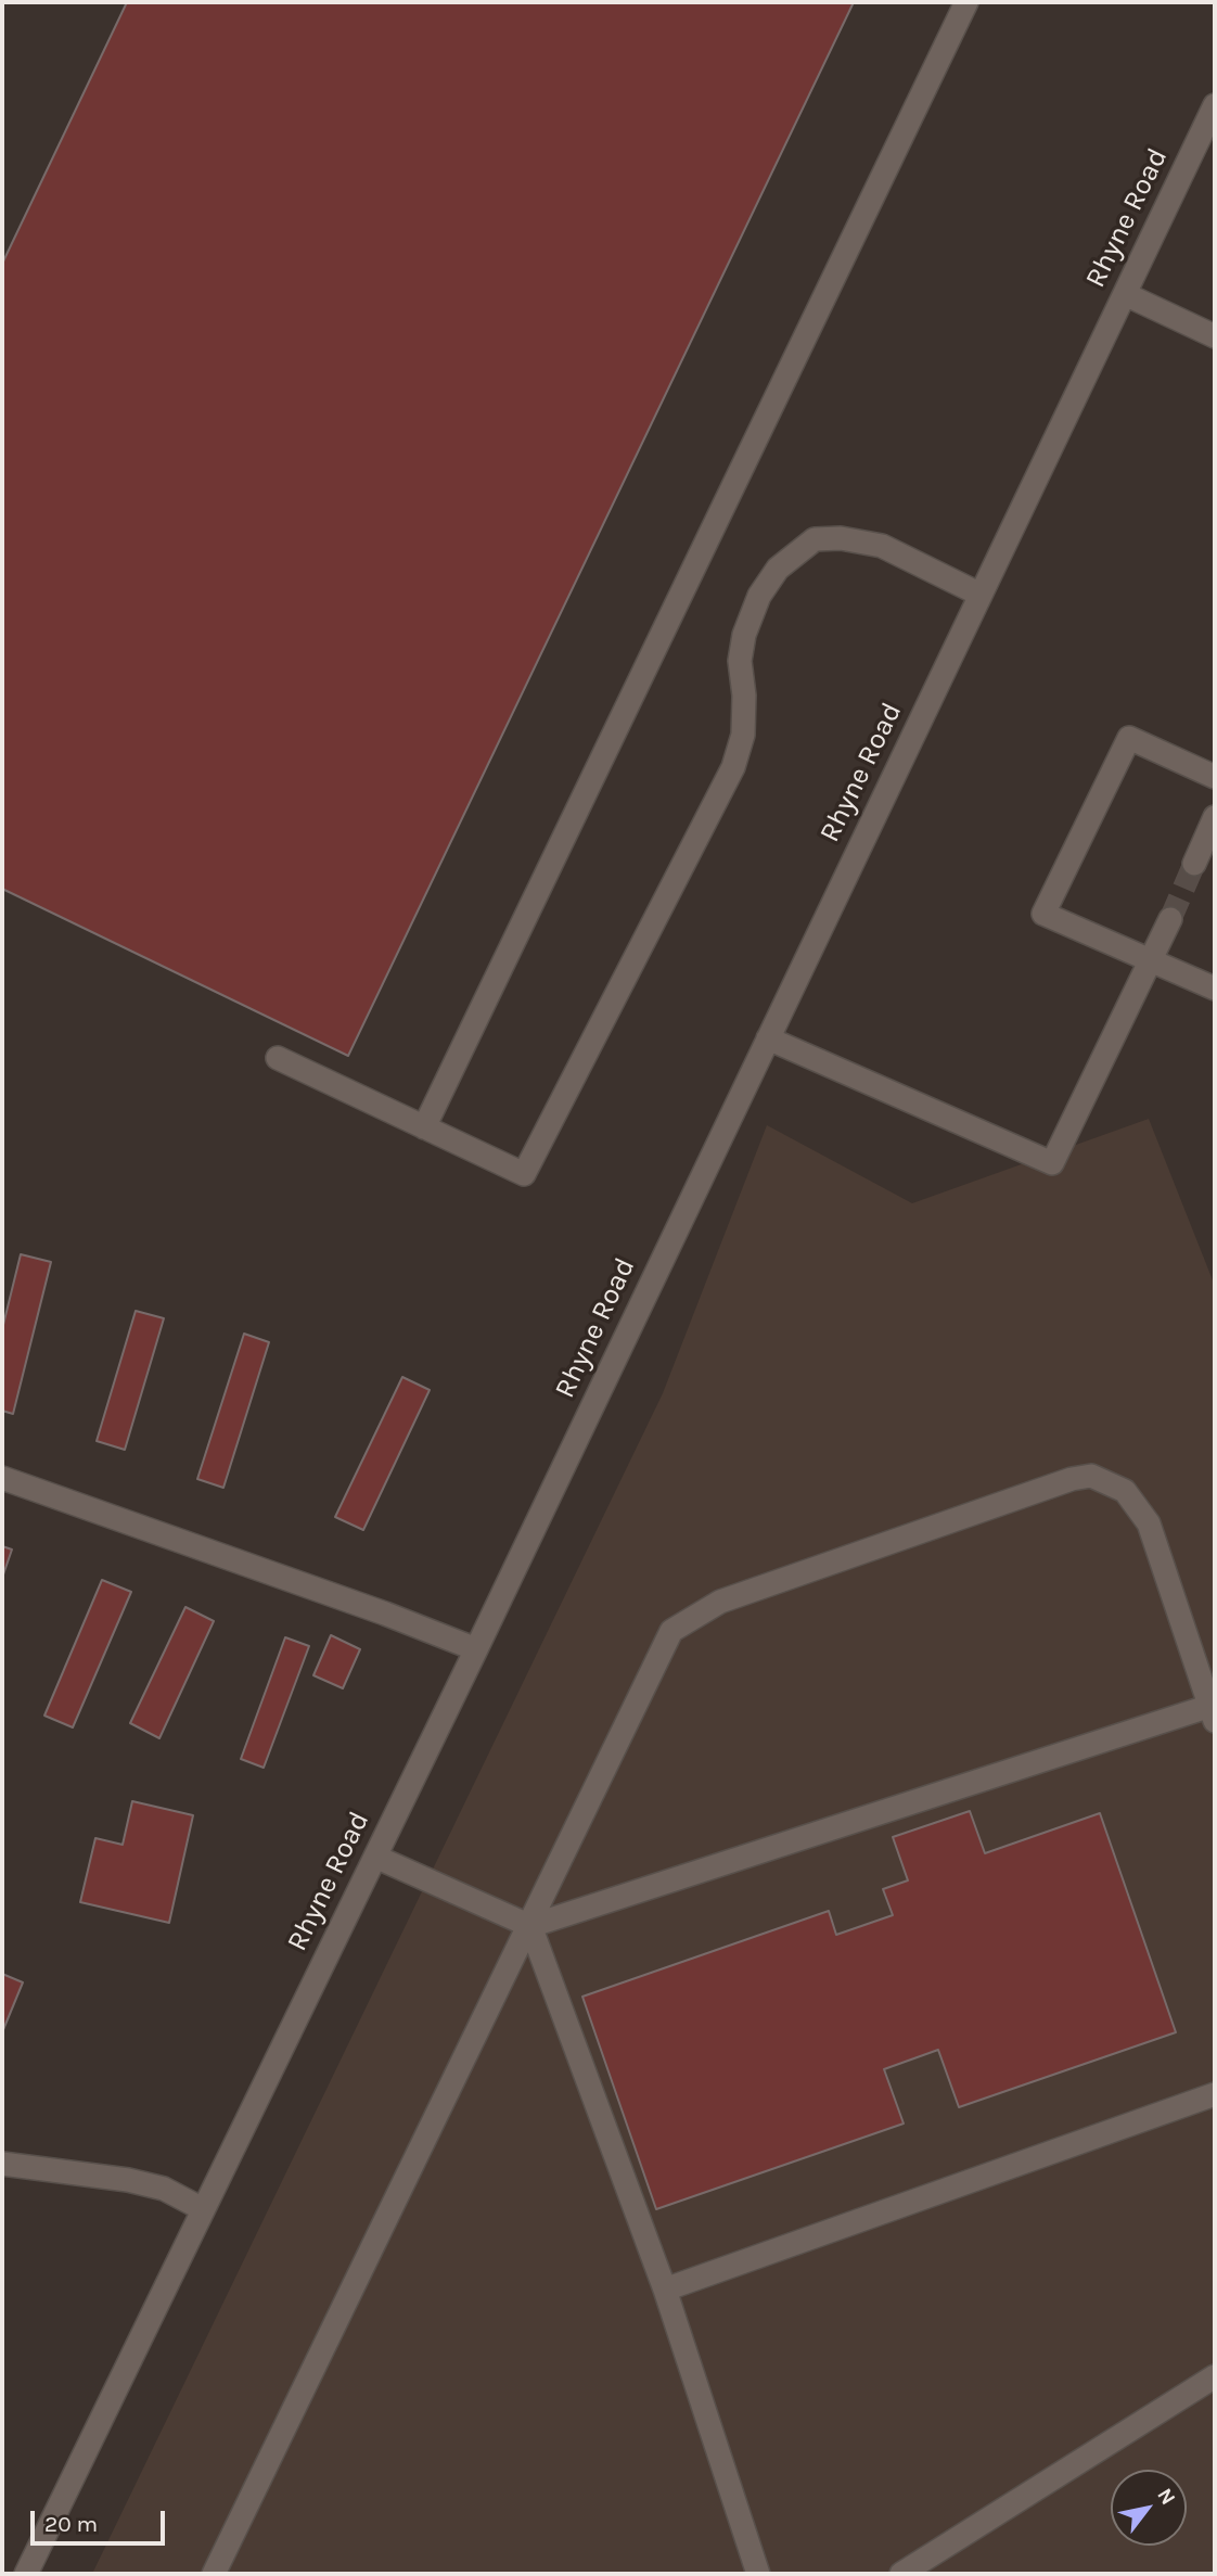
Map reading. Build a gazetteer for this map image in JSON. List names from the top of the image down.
{
  "streets": {
    "street": ["Rhyne Road"]
  },
  "scale_bar": "20 m",
  "north": "top right"
}
